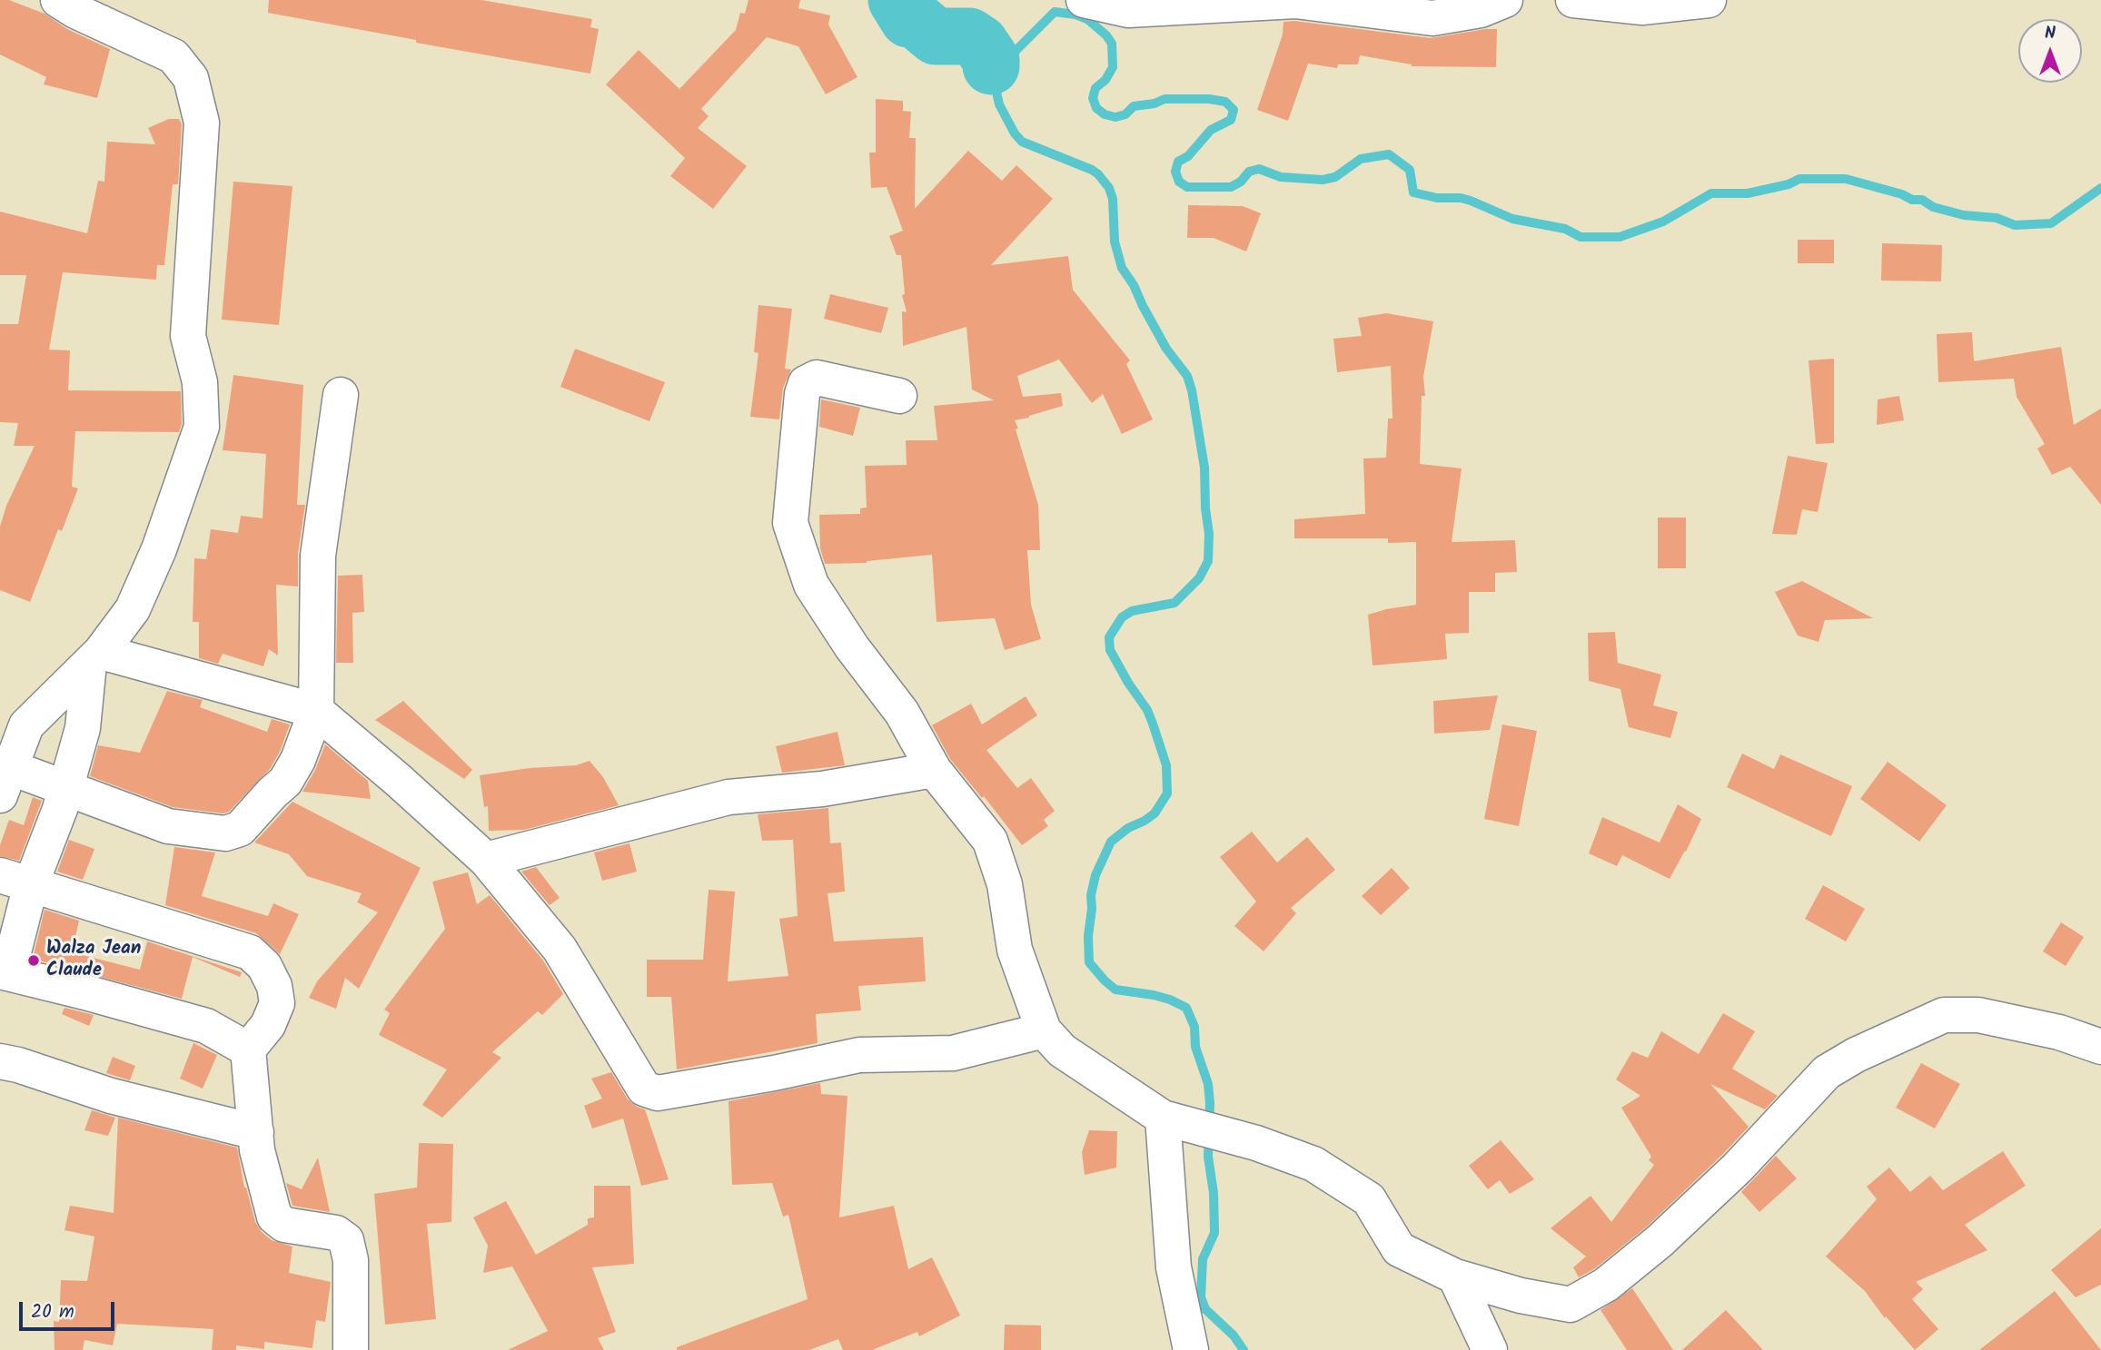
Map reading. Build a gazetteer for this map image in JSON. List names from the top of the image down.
{
  "places": ["Walza Jean Claude"],
  "scale_bar": "20 m",
  "north": "top"
}
